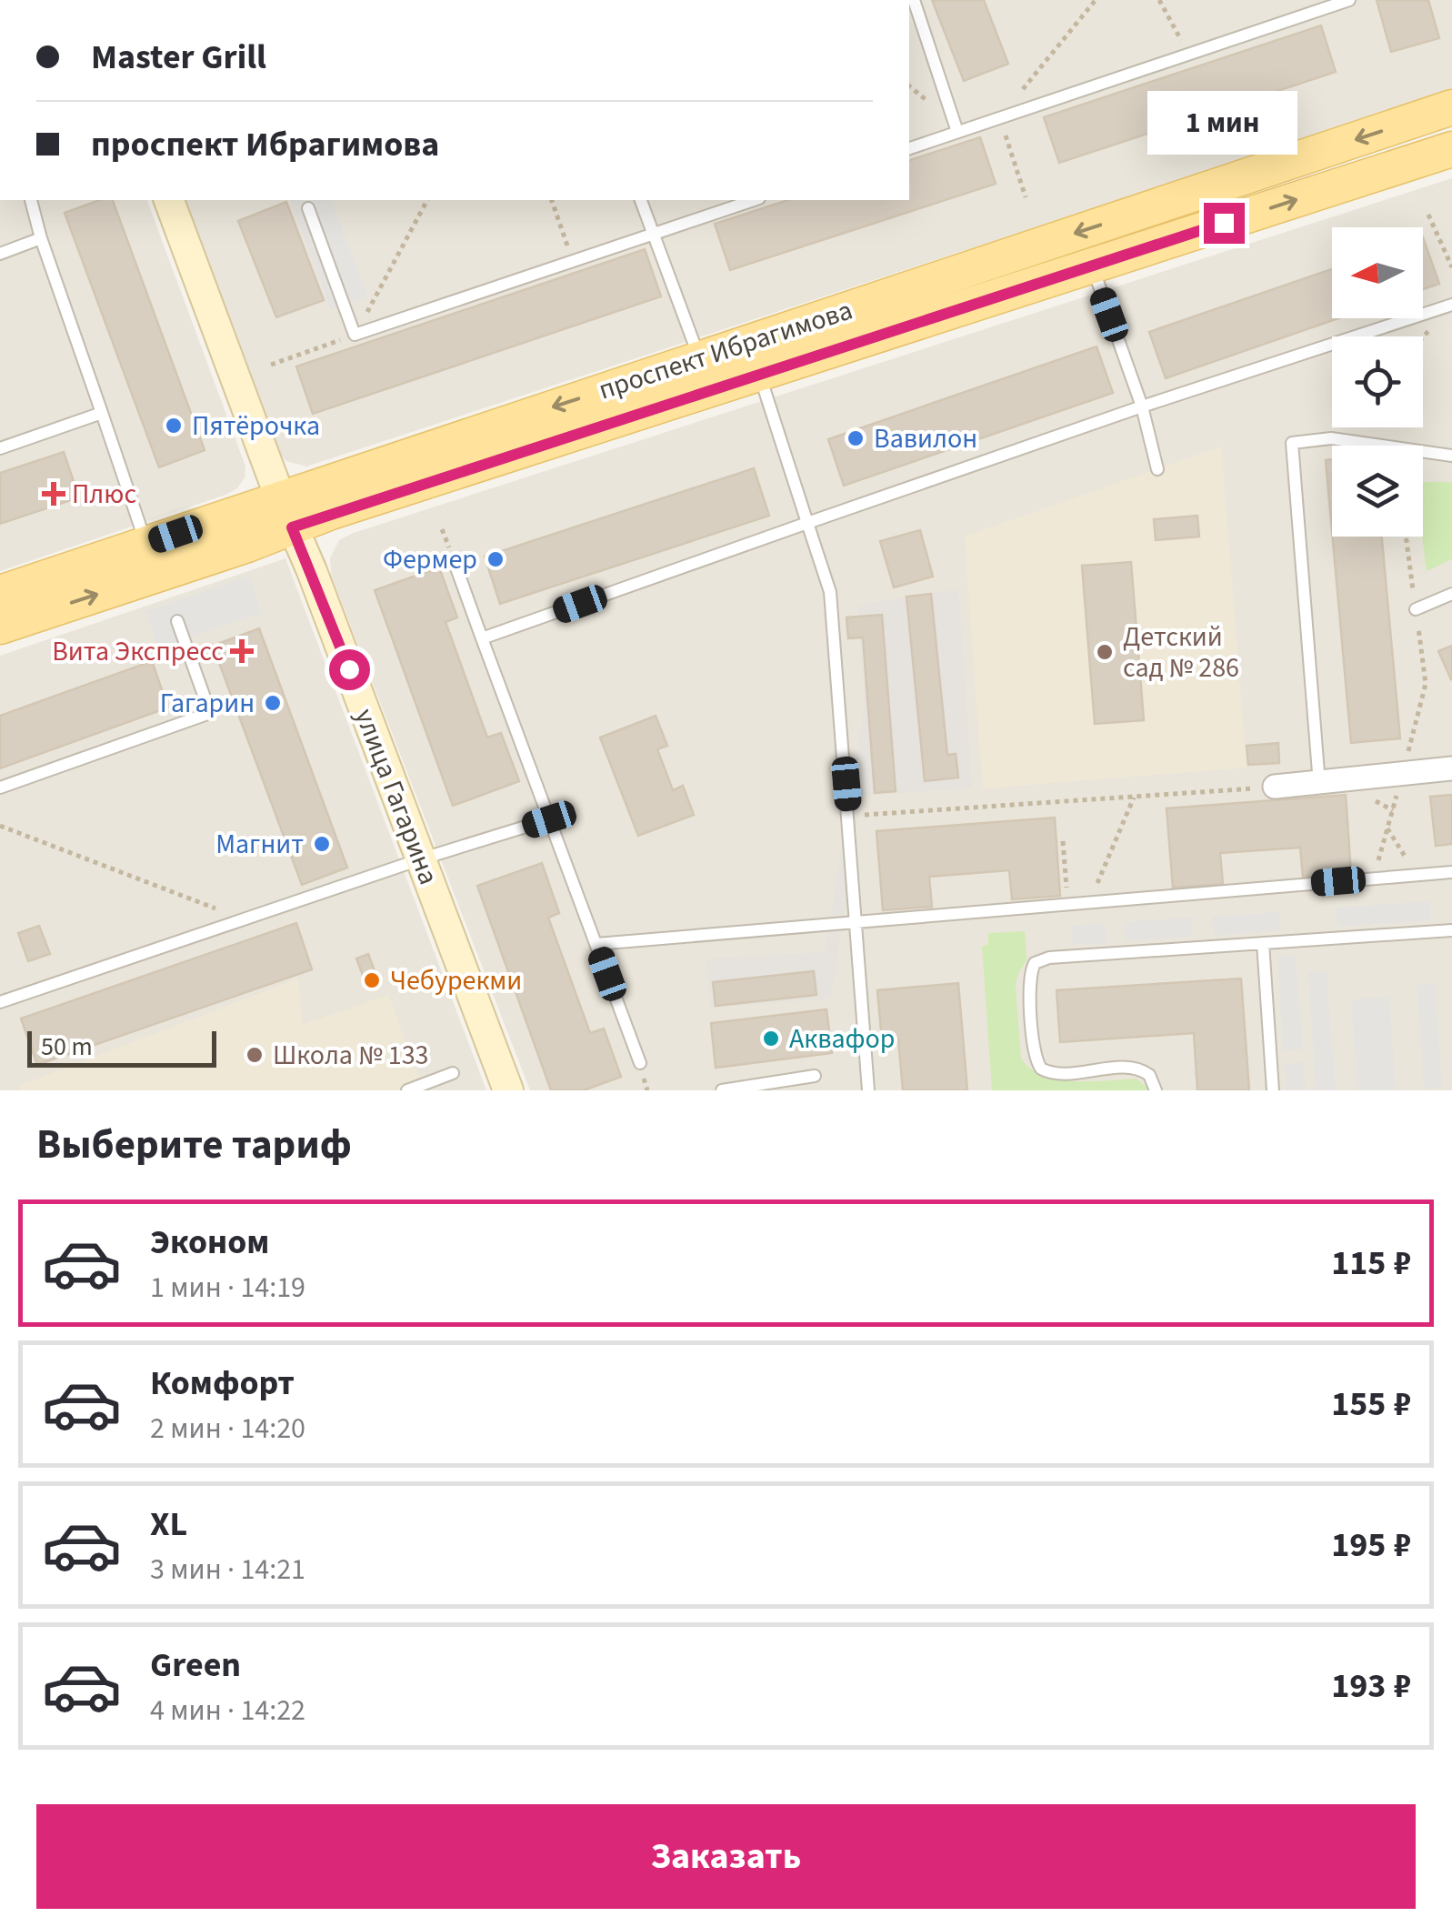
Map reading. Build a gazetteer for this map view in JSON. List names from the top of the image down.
{
  "streets": {
    "main road": ["проспект Ибрагимова"],
    "street": ["улица Гагарина"]
  },
  "crossings": [
    ["проспект Ибрагимова", "улица Гагарина"]
  ],
  "places": {
    "other": [
      "Пятёрочка",
      "Вавилон",
      "Фермер",
      "Детский сад № 286",
      "Гагарин",
      "Магнит",
      "Чебурекми",
      "Аквафор",
      "Школа № 133"
    ],
    "health": ["Плюс", "Вита Экспресс"]
  },
  "scale_bar": "50 m",
  "north": "left",
  "page": {
    "banner": ["Master Grill", "проспект Ибрагимова"],
    "bubble": "1 мин",
    "scale": "50 m",
    "heading": "Выберите тариф",
    "list": [
      {
        "name": "Эконом",
        "note": "1 мин · 14:19",
        "value": "115 ₽"
      },
      {
        "name": "Комфорт",
        "note": "2 мин · 14:20",
        "value": "155 ₽"
      },
      {
        "name": "XL",
        "note": "3 мин · 14:21",
        "value": "195 ₽"
      },
      {
        "name": "Green",
        "note": "4 мин · 14:22",
        "value": "193 ₽"
      }
    ],
    "buttons": "Заказать"
  }
}
